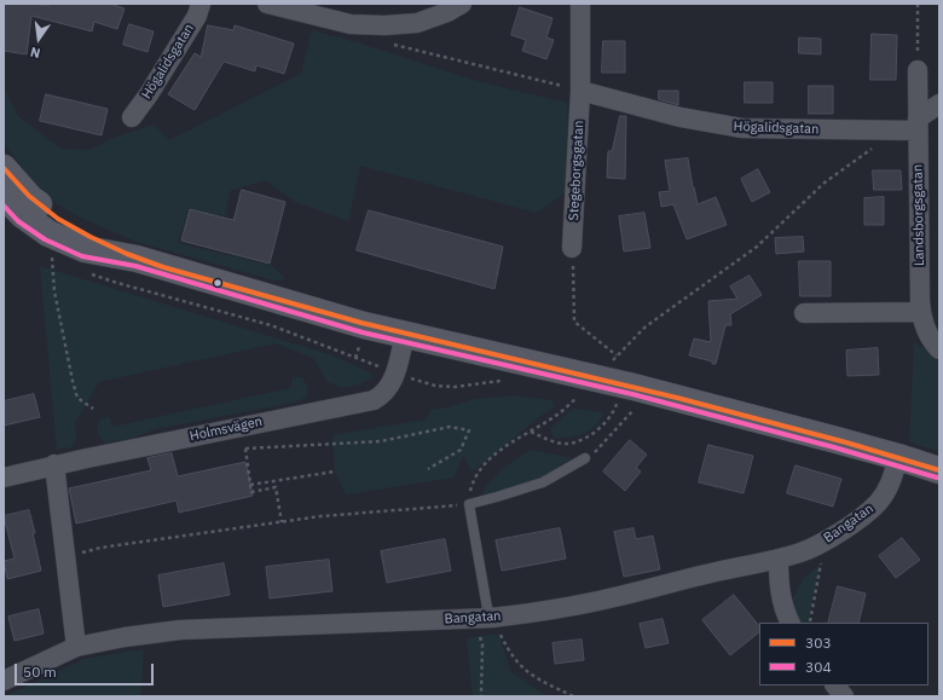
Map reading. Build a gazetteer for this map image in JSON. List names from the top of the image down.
{
  "streets": {
    "street": [
      "Högalidsgatan",
      "Stegeborgsgatan",
      "Landsborgsgatan",
      "Holmsvägen",
      "Bangatan"
    ]
  },
  "crossings": [
    ["Högalidsgatan", "Stegeborgsgatan"],
    ["Högalidsgatan", "Landsborgsgatan"]
  ],
  "lines": ["transit line 303", "transit line 304"],
  "legend": ["303", "304"],
  "scale_bar": "50 m",
  "north": "bottom"
}
